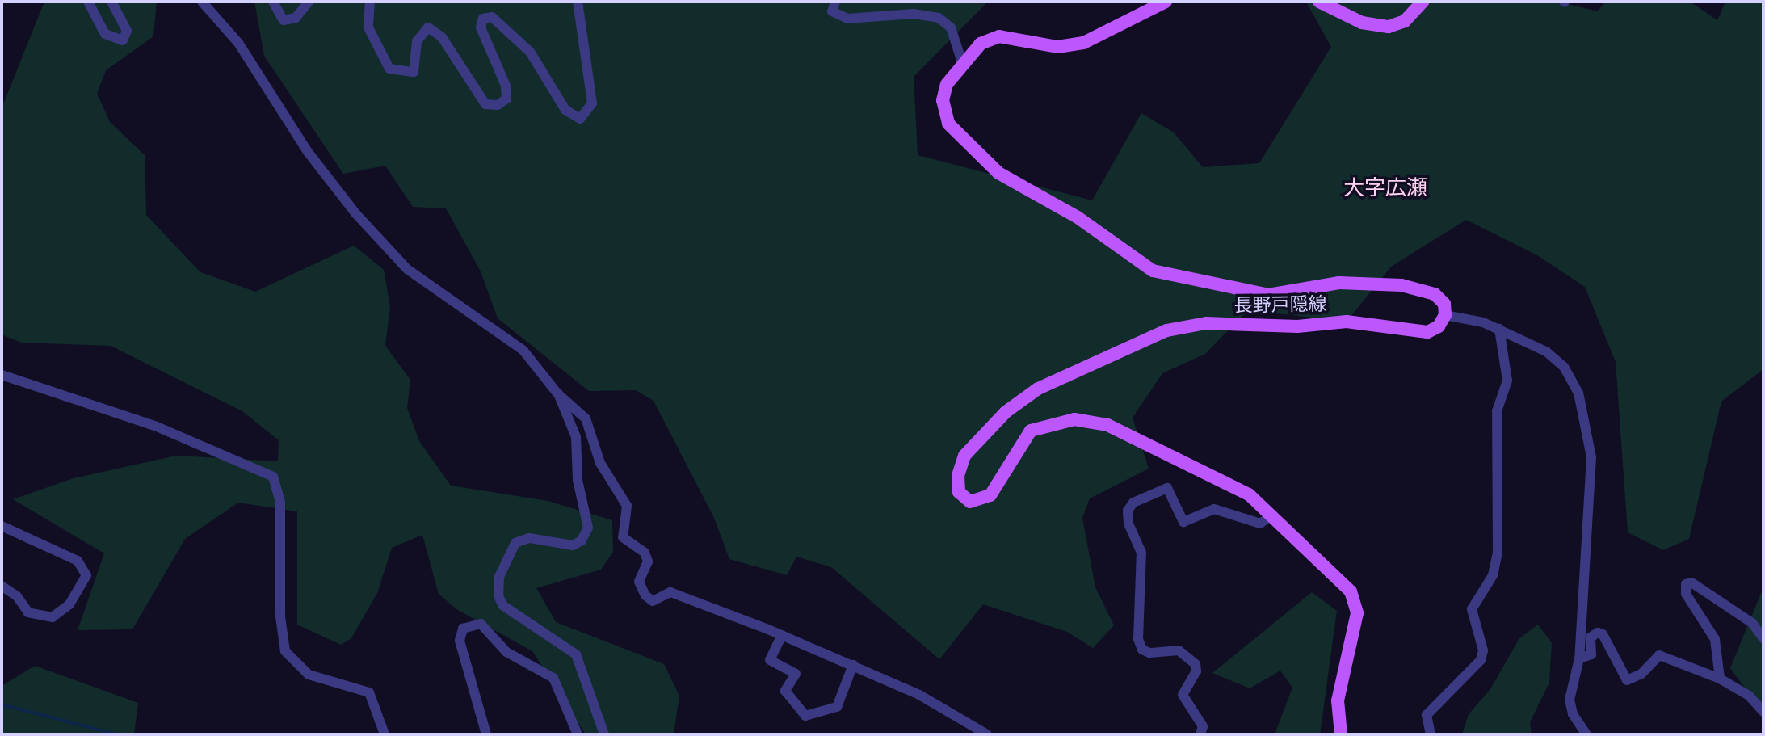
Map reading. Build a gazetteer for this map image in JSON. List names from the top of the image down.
{
  "streets": {
    "main road": ["長野戸隠線"]
  },
  "districts": ["大字広瀬"]
}
